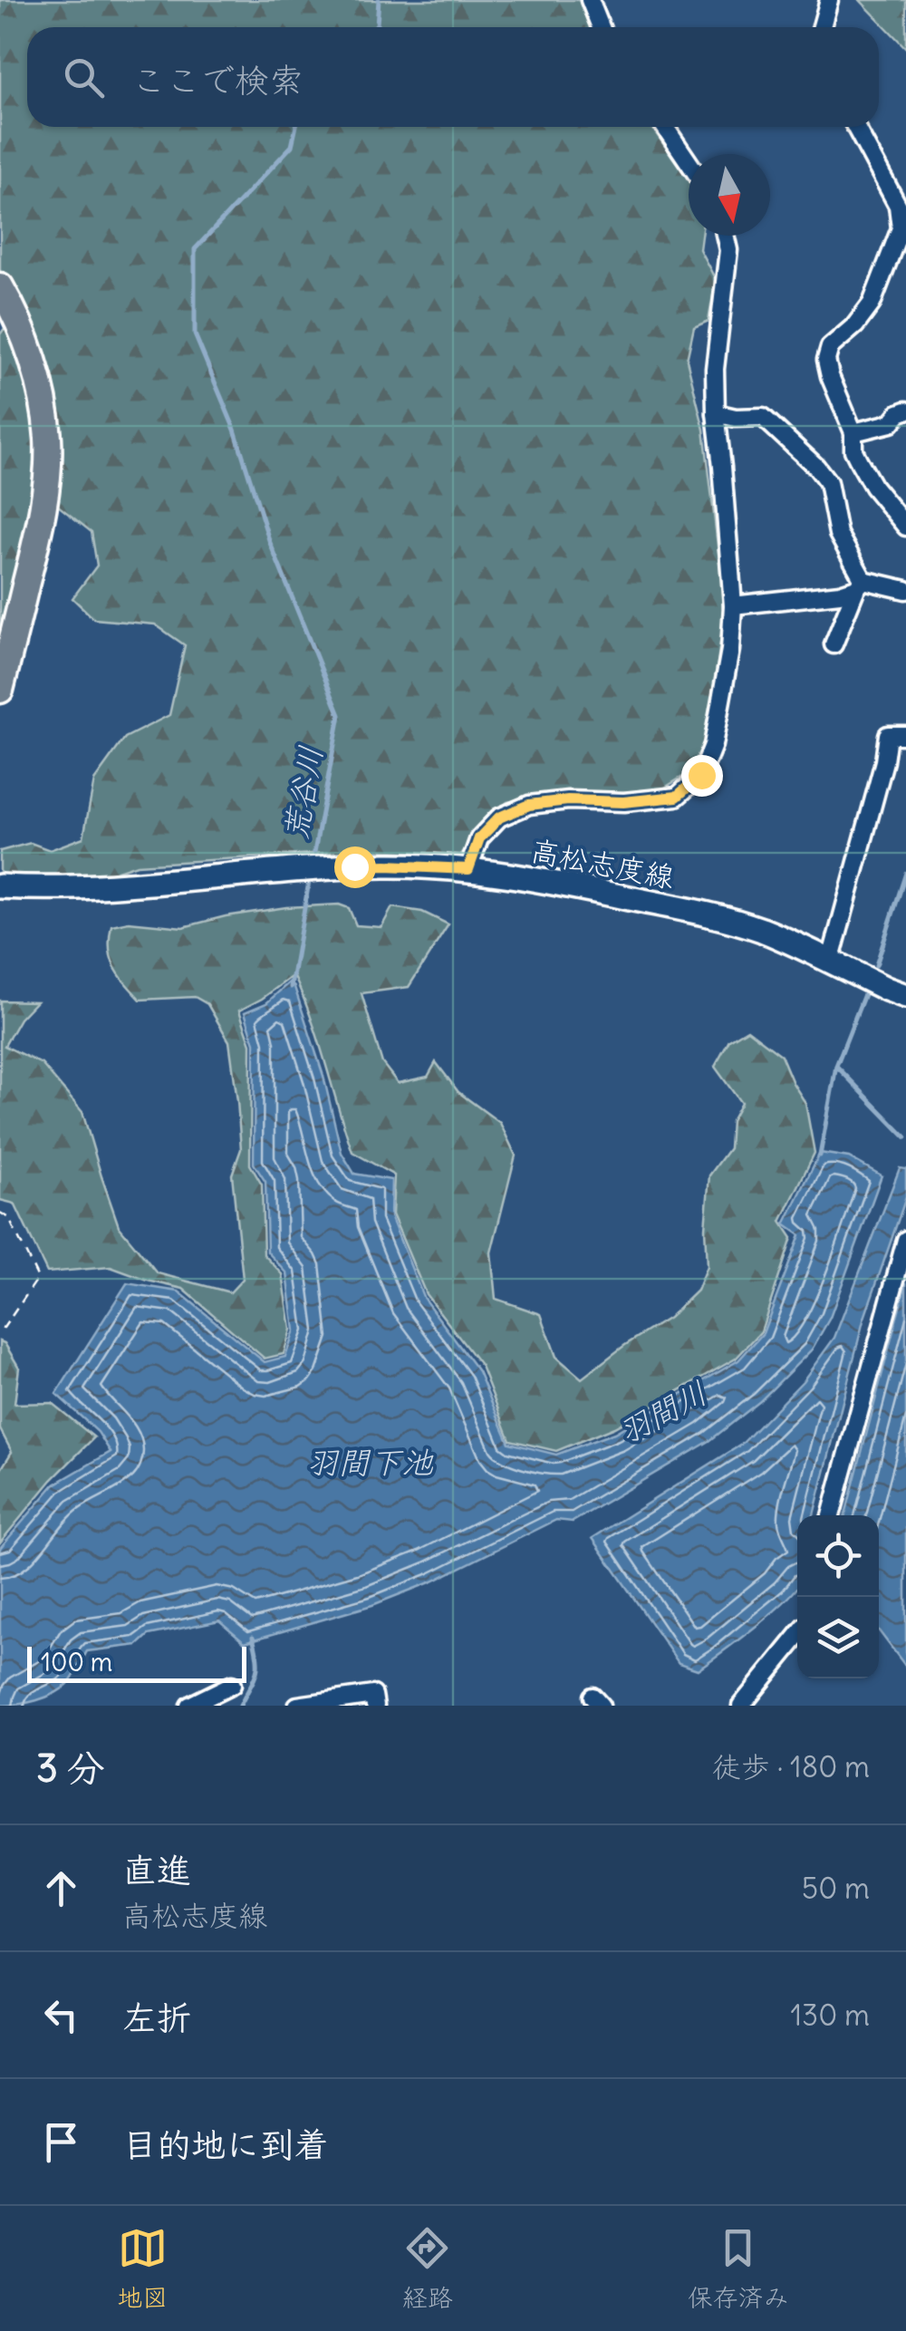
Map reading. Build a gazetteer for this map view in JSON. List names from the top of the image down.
{
  "streets": {
    "main road": ["高松志度線"]
  },
  "water": ["荒谷川", "羽間川", "羽間下池"],
  "scale_bar": "100 m",
  "north": "bottom",
  "page": {
    "search": "ここで検索",
    "scale": "100 m",
    "heading": ["3 分", "徒歩 · 180 m"],
    "list": [
      ["直進", "高松志度線", "50 m"],
      ["左折", "130 m"],
      "目的地に到着"
    ],
    "nav": ["地図", "経路", "保存済み"]
  }
}
